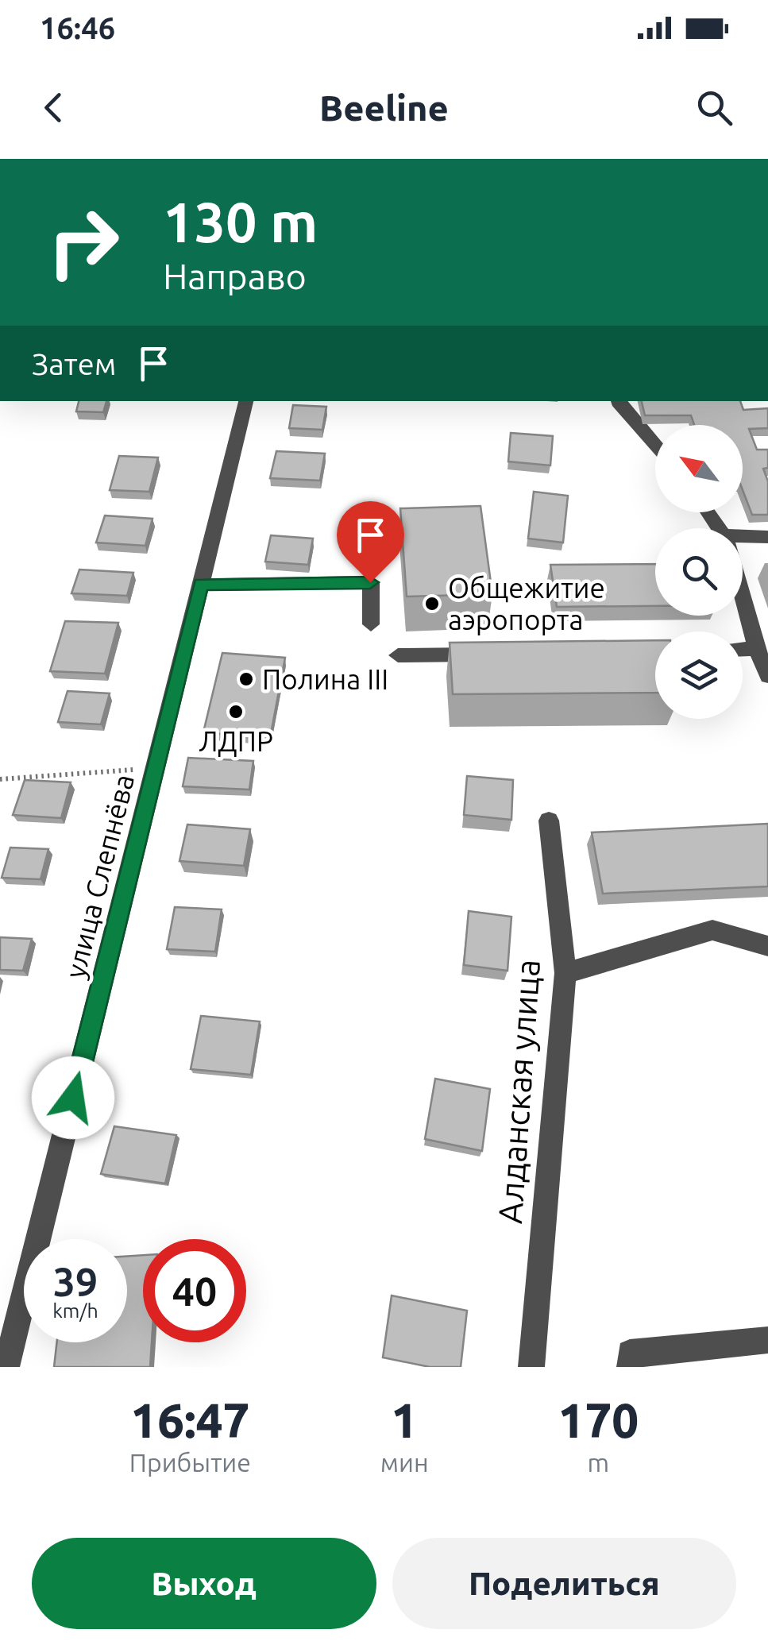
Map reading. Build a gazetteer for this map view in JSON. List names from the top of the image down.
{
  "streets": {
    "street": ["улица Слепнёва", "Алданская улица"]
  },
  "places": ["Общежитие аэропорта", "Полина III", "ЛДПР"],
  "north": "top left",
  "page": {
    "status": "16:46",
    "header": "Beeline",
    "turn": ["130 m", "Направо"],
    "then": "Затем",
    "speed": "39 km/h",
    "limit": "40",
    "eta": [
      "16:47",
      "Прибытие",
      "1",
      "мин",
      "170",
      "m"
    ],
    "buttons": ["Выход", "Поделиться"]
  }
}
